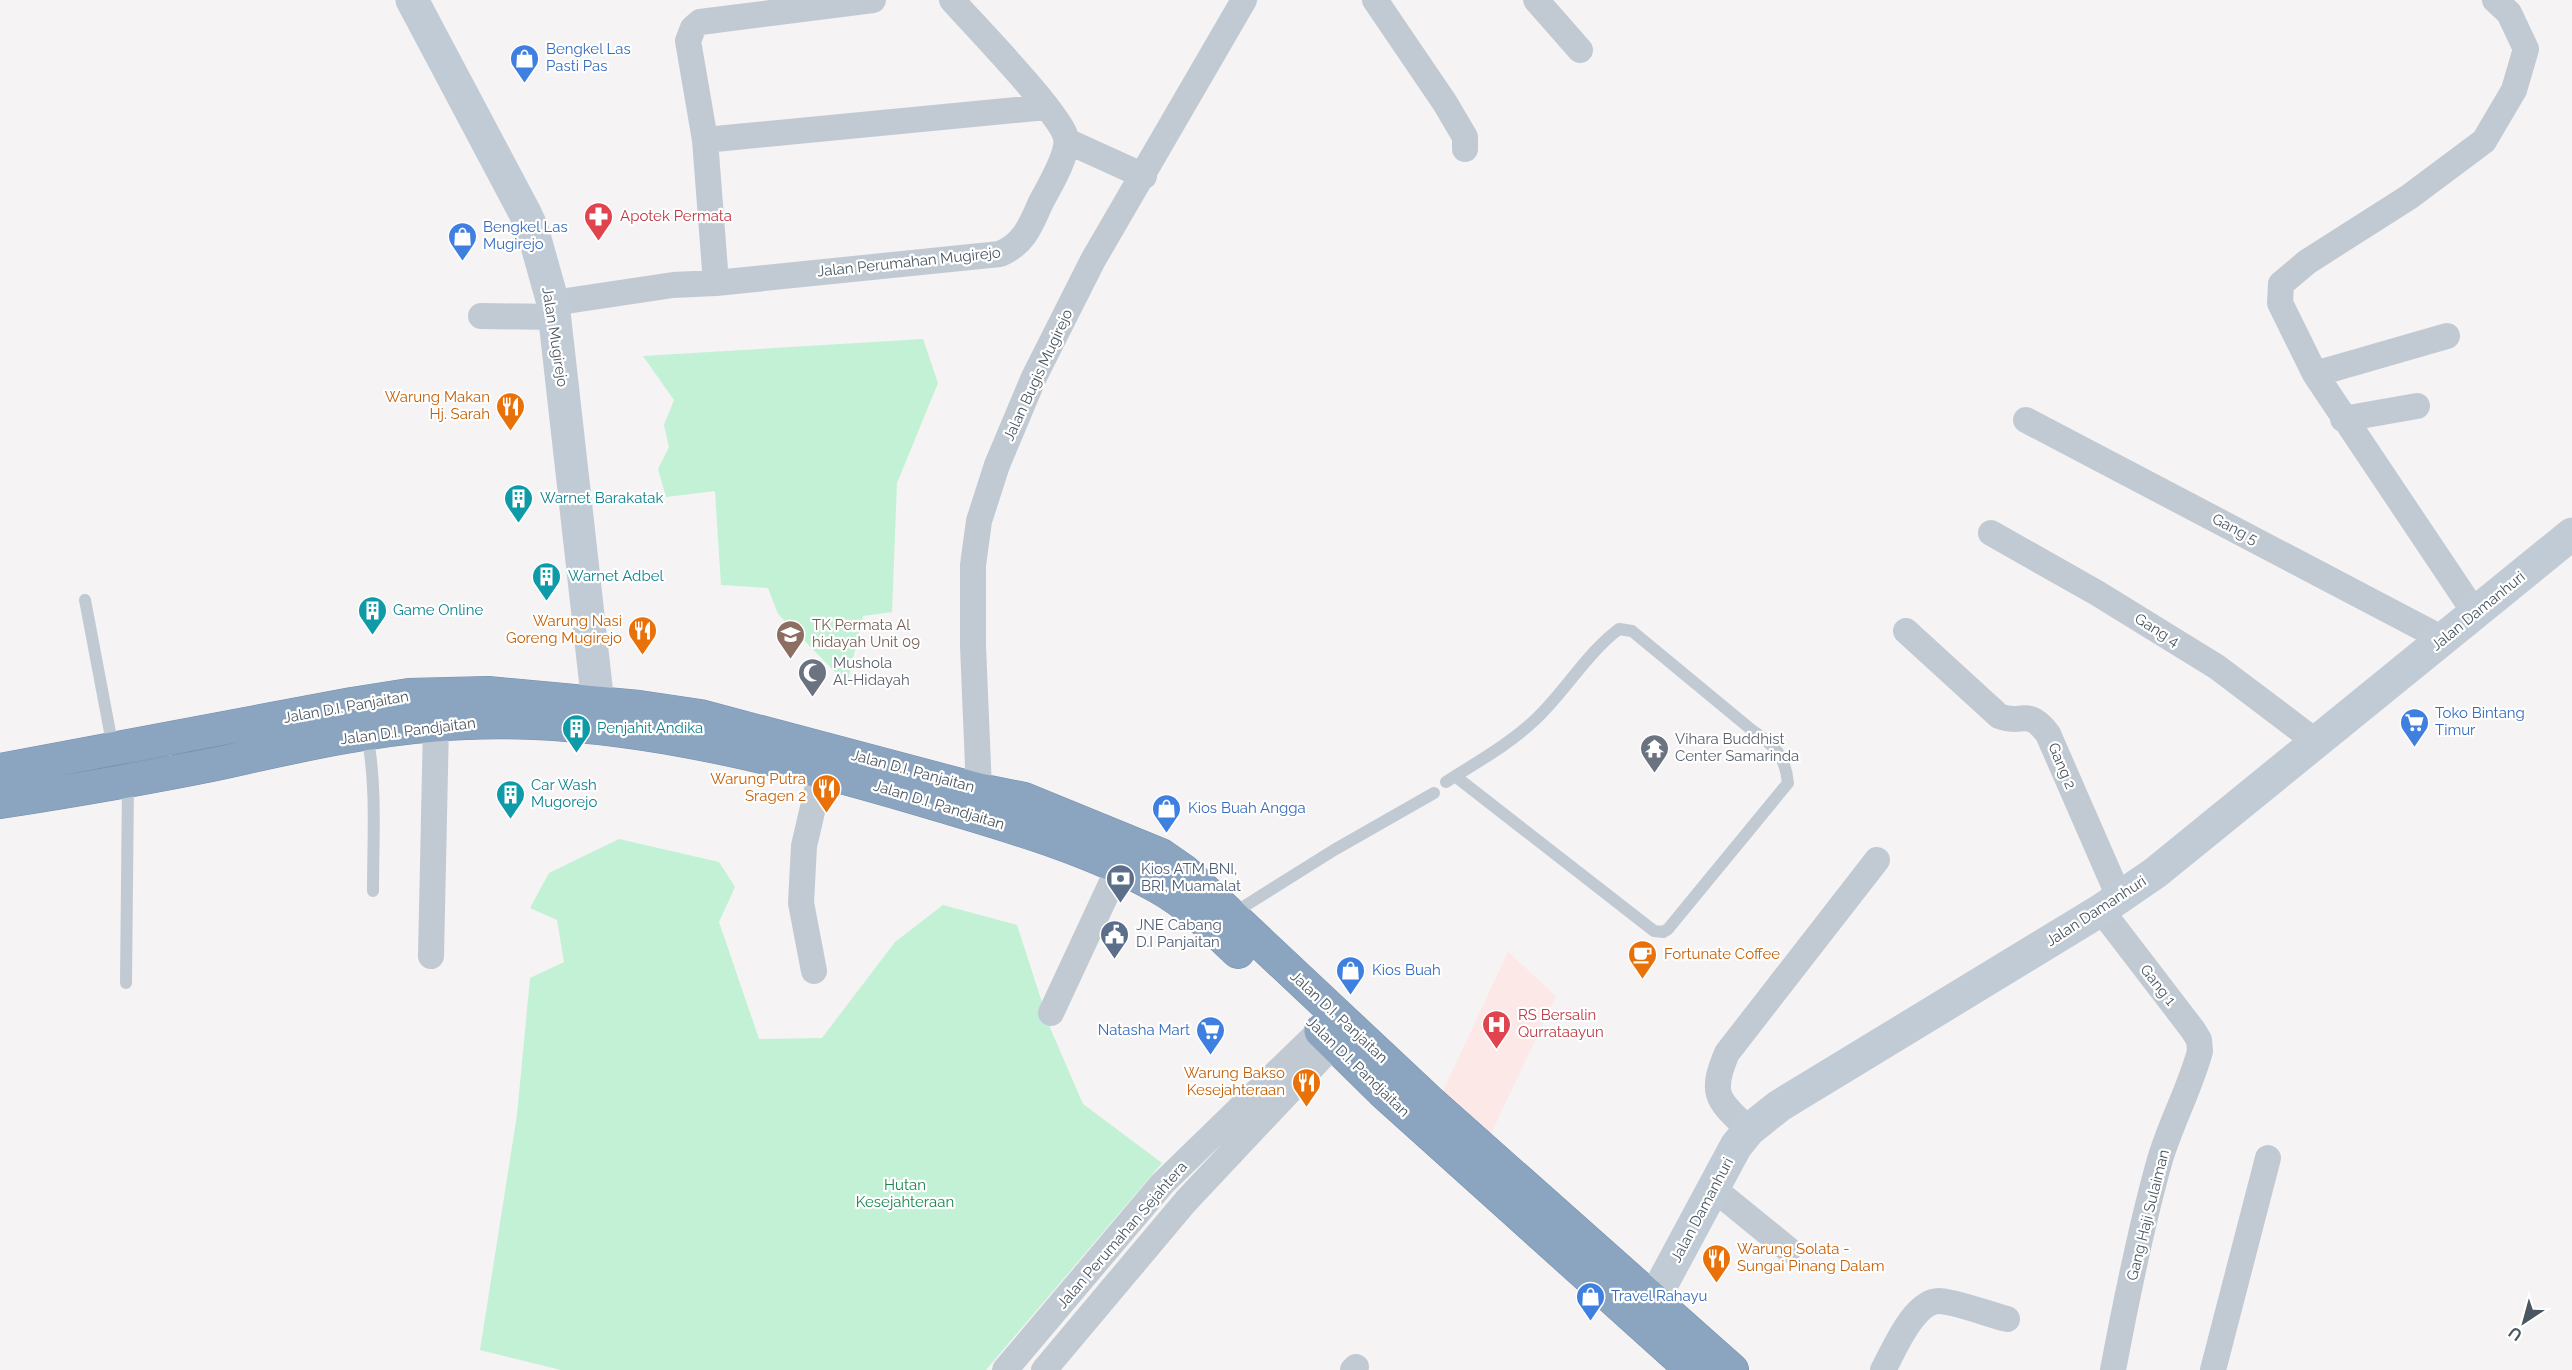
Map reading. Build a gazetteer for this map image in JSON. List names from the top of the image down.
{
  "streets": {
    "highway": ["Jalan D.I. Panjaitan", "Jalan D.I. Pandjaitan"],
    "street": [
      "Jalan Perumahan Mugirejo",
      "Jalan Mugirejo",
      "Jalan Bugis Mugirejo",
      "Gang 5",
      "Jalan Damanhuri",
      "Gang 4",
      "Gang 2",
      "Gang 1",
      "Gang Haji Sulaiman",
      "Jalan Perumahan Sejahtera"
    ]
  },
  "crossings": [
    ["Jalan Perumahan Mugirejo", "Jalan Mugirejo"],
    ["Jalan Mugirejo", "Jalan D.I. Panjaitan"],
    ["Jalan Mugirejo", "Jalan D.I. Pandjaitan"],
    ["Jalan Bugis Mugirejo", "Jalan D.I. Panjaitan"],
    ["Gang 5", "Jalan Damanhuri"],
    ["Jalan Damanhuri", "Gang 4"],
    ["Jalan Damanhuri", "Jalan D.I. Pandjaitan"],
    ["Jalan Damanhuri", "Gang 2"],
    ["Jalan Damanhuri", "Gang 1"],
    ["Jalan D.I. Panjaitan", "Jalan D.I. Pandjaitan"],
    ["Jalan D.I. Panjaitan", "Jalan Perumahan Sejahtera"],
    ["Jalan D.I. Pandjaitan", "Jalan Perumahan Sejahtera"],
    ["Gang 2", "Gang 1"],
    ["Gang 1", "Gang Haji Sulaiman"]
  ],
  "parks": ["Hutan Kesejahteraan"],
  "places": {
    "shop": [
      "Bengkel Las Pasti Pas",
      "Bengkel Las Mugirejo",
      "Kios Buah Angga",
      "Kios Buah",
      "Travel Rahayu"
    ],
    "pharmacy": ["Apotek Permata"],
    "restaurant": [
      "Warung Makan Hj. Sarah",
      "Warung Nasi Goreng Mugirejo",
      "Warung Putra Sragen 2",
      "Warung Bakso Kesejahteraan",
      "Warung Solata - Sungai Pinang Dalam"
    ],
    "building": [
      "Warnet Barakatak",
      "Warnet Adbel",
      "Game Online",
      "Penjahit Andika",
      "Car Wash Mugorejo"
    ],
    "school or university": ["TK Permata Al hidayah Unit 09"],
    "mosque": ["Mushola Al-Hidayah"],
    "supermarket": ["Toko Bintang Timur", "Natasha Mart"],
    "temple": ["Vihara Buddhist Center Samarinda"],
    "bank": ["Kios ATM BNI, BRI, Muamalat"],
    "public building": ["JNE Cabang D.I Panjaitan"],
    "cafe": ["Fortunate Coffee"],
    "hospital": ["RS Bersalin Qurrataayun"]
  },
  "north": "bottom left"
}
